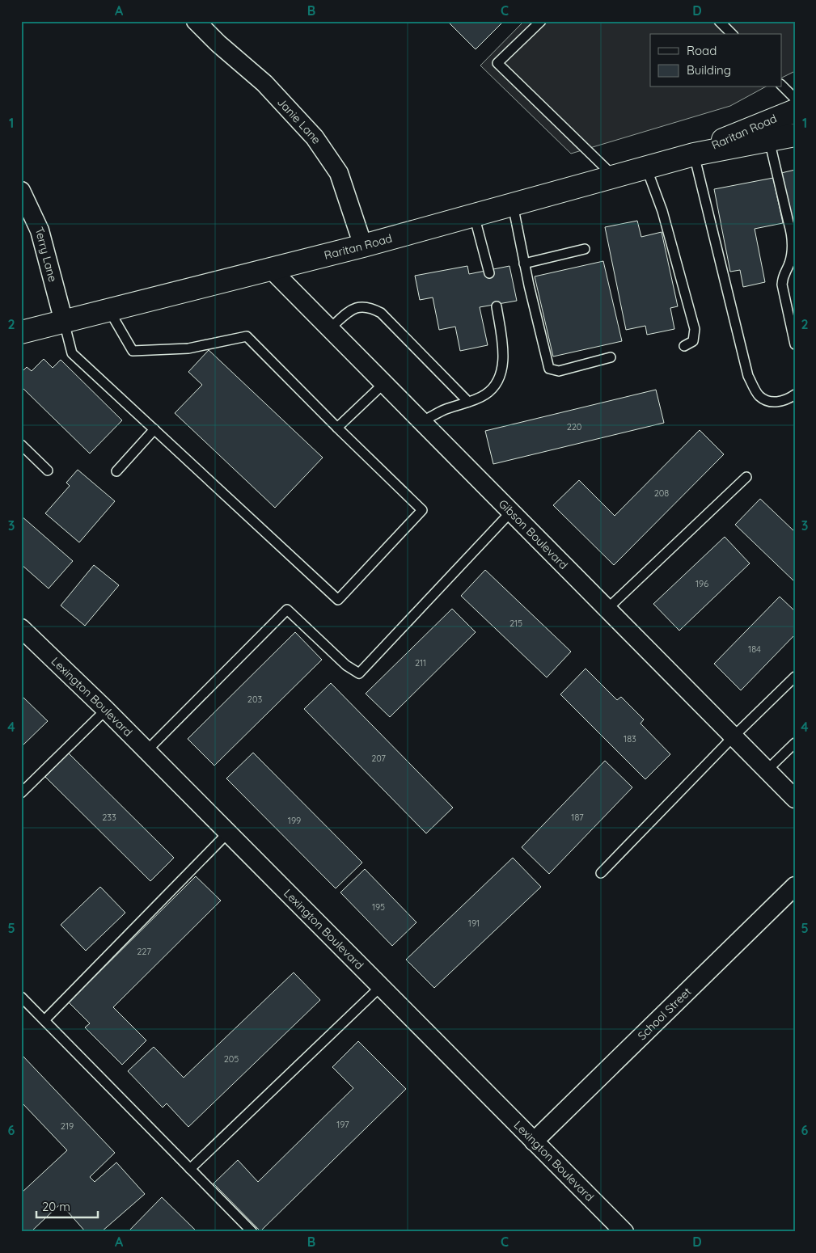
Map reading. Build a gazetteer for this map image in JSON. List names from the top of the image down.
{
  "streets": {
    "main road": ["Raritan Road"],
    "street": [
      "Janie Lane",
      "Terry Lane",
      "Gibson Boulevard",
      "Lexington Boulevard",
      "School Street"
    ]
  },
  "crossings": [
    ["Janie Lane", "Raritan Road"],
    ["Raritan Road", "Terry Lane"],
    ["Raritan Road", "Gibson Boulevard"],
    ["Lexington Boulevard", "School Street"]
  ],
  "house_numbers": [
    "220",
    "208",
    "196",
    "215",
    "184",
    "211",
    "203",
    "183",
    "207",
    "233",
    "187",
    "199",
    "195",
    "191",
    "227",
    "205",
    "197",
    "219"
  ],
  "legend": ["Road", "Building"],
  "scale_bar": "20 m",
  "grid": {
    "columns": [
      "A",
      "B",
      "C",
      "D"
    ],
    "rows": [
      "1",
      "2",
      "3",
      "4",
      "5",
      "6"
    ]
  }
}
